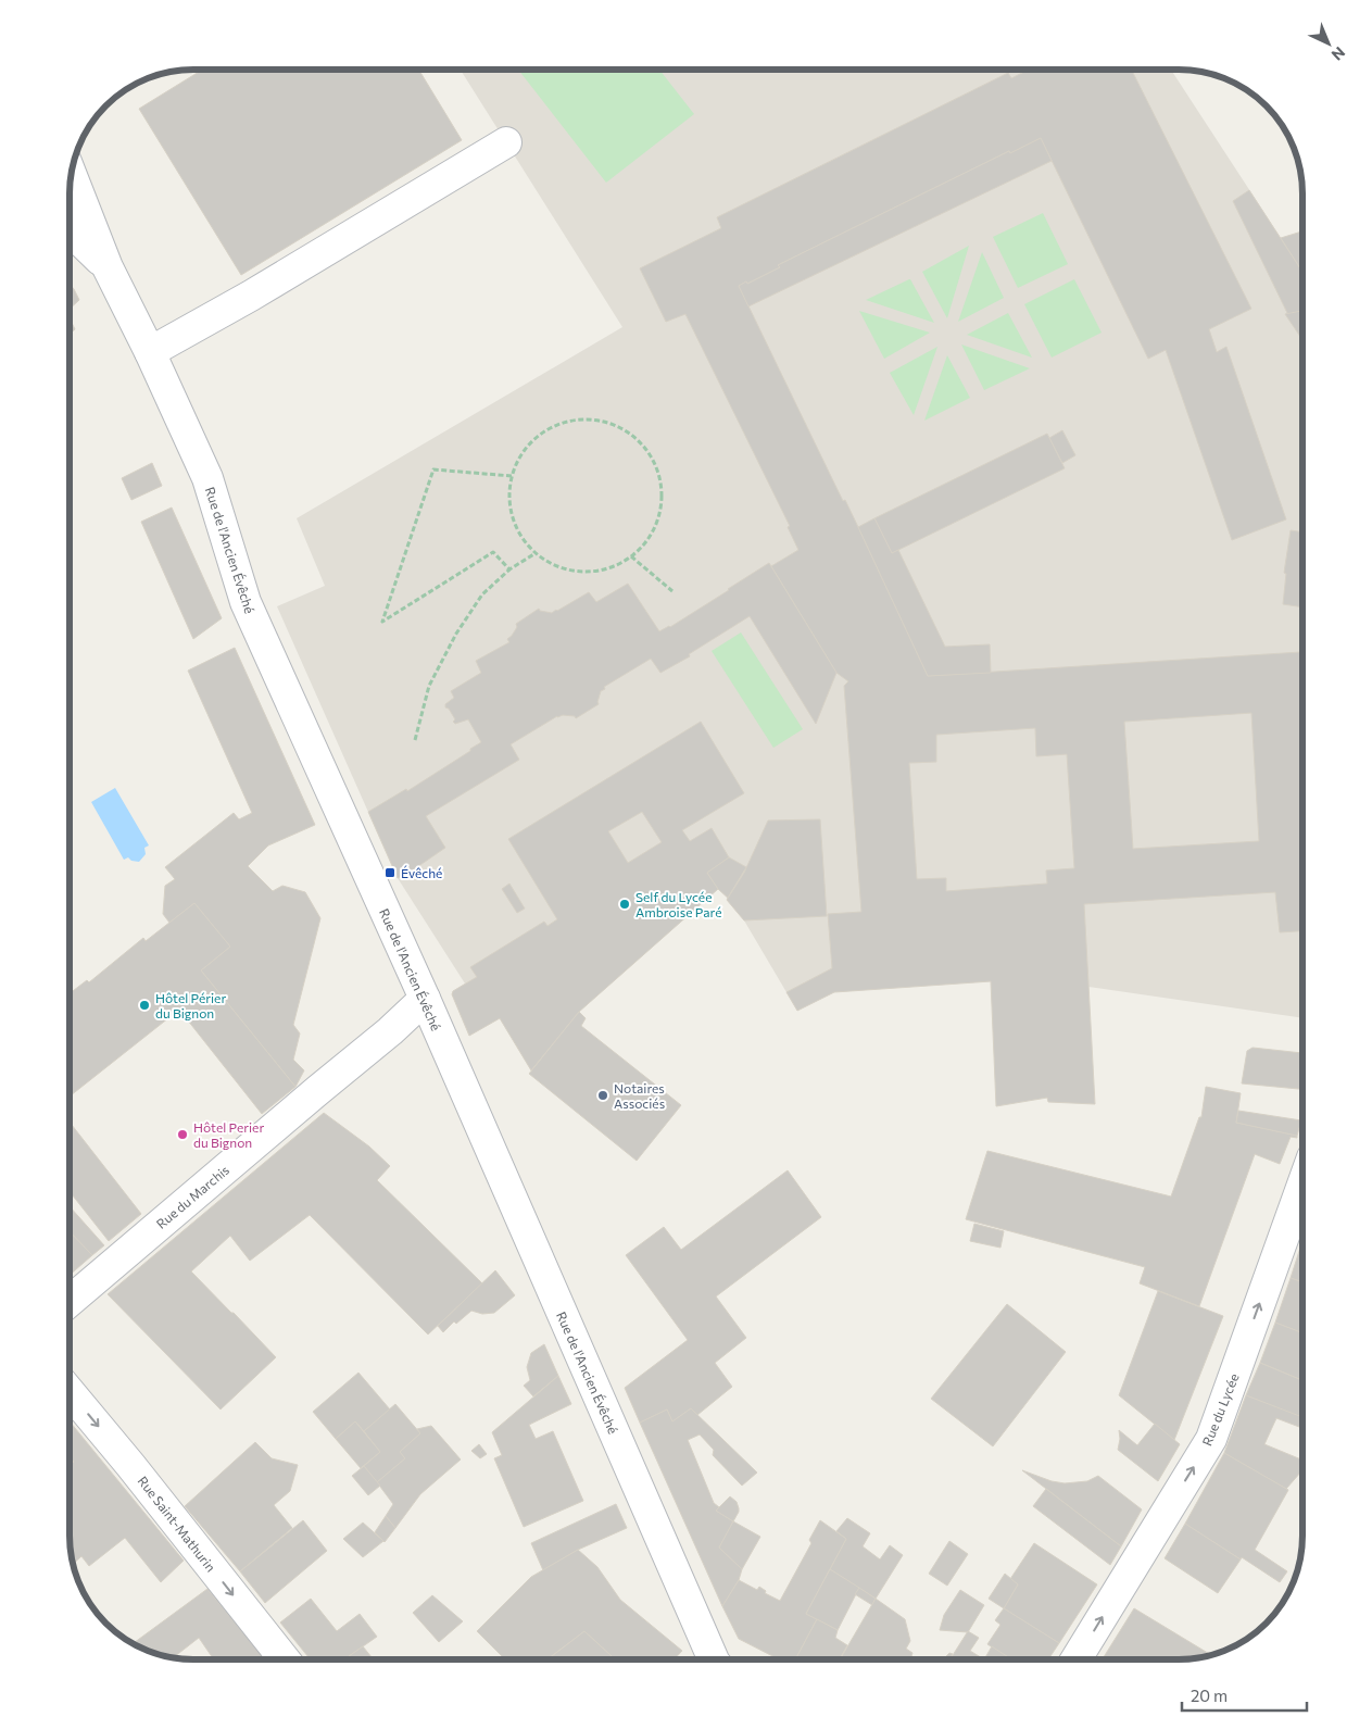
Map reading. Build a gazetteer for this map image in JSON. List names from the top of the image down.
{
  "streets": {
    "street": [
      "Rue de l'Ancien Évêché",
      "Rue du Marchis",
      "Rue du Lycée",
      "Rue Saint-Mathurin"
    ]
  },
  "crossings": [
    ["Rue de l'Ancien Évêché", "Rue du Marchis"]
  ],
  "one_way": ["Rue du Lycée", "Rue Saint-Mathurin"],
  "places": {
    "transit": ["Évêché"],
    "other": [
      "Self du Lycée Ambroise Paré",
      "Hôtel Périer du Bignon",
      "Notaires Associés",
      "Hôtel Perier du Bignon"
    ]
  },
  "scale_bar": "20 m",
  "north": "bottom right"
}
